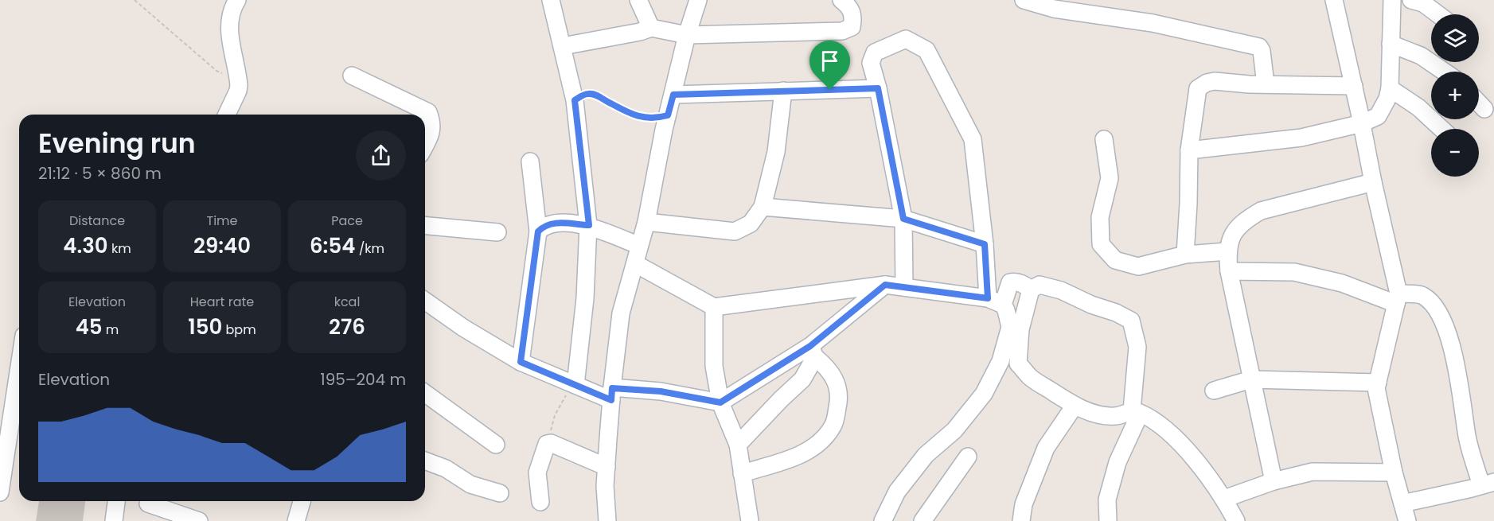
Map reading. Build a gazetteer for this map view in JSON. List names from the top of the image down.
{
  "page": {
    "map_buttons": ["+", "−"],
    "heading": ["Evening run", "21:12 · 5 × 860 m"],
    "stats": [
      ["Distance", "4.30 km"],
      ["Time", "29:40"],
      ["Pace", "6:54 /km"],
      ["Elevation", "45 m"],
      ["Heart rate", "150 bpm"],
      ["kcal", "276"]
    ],
    "chart": ["Elevation", "195–204 m"]
  }
}
